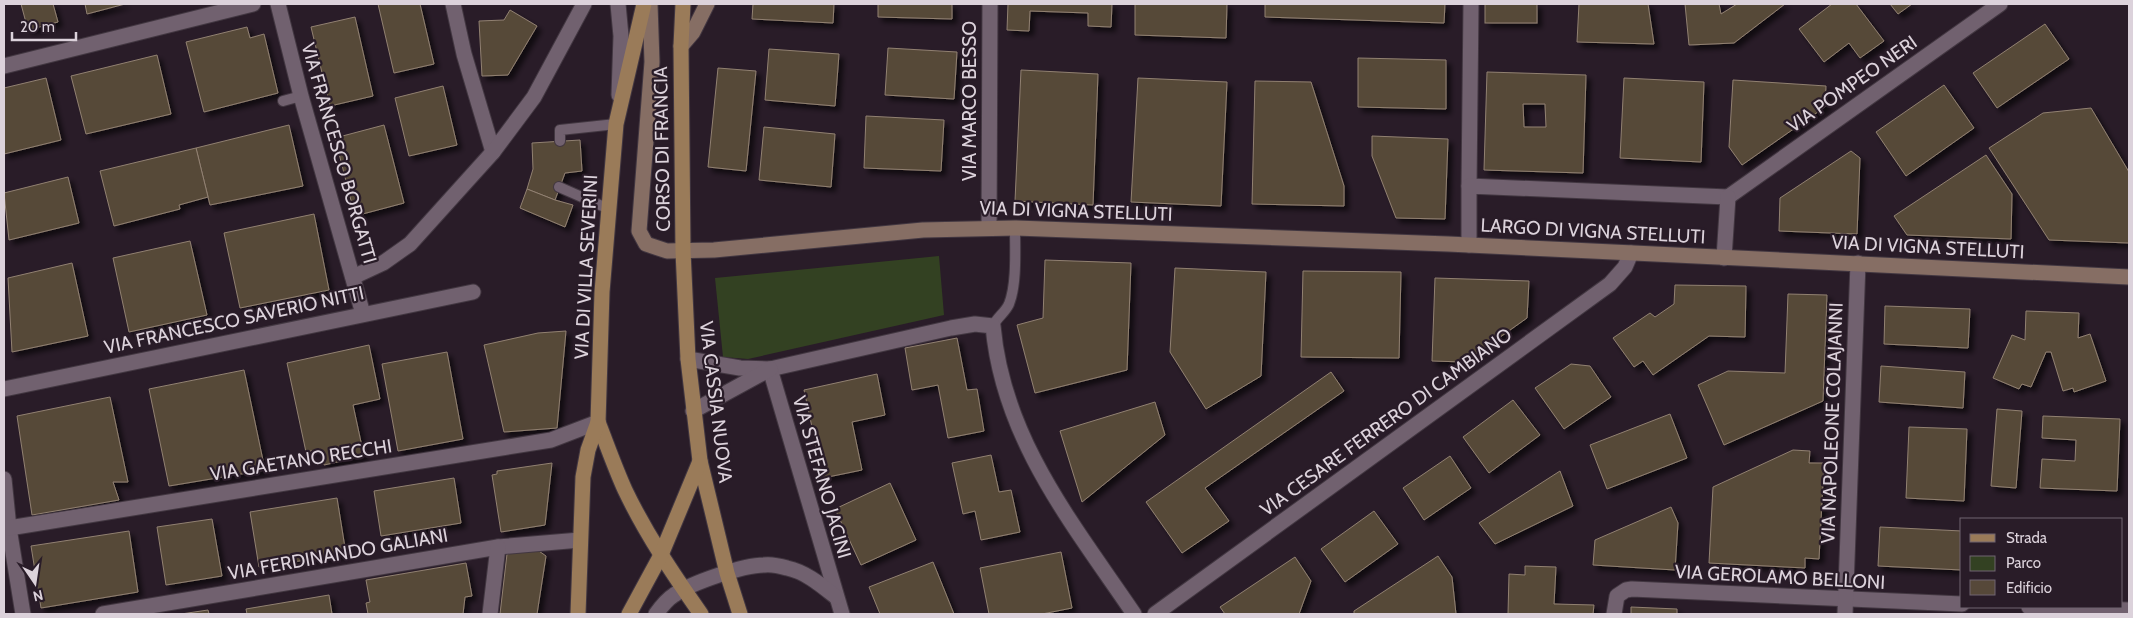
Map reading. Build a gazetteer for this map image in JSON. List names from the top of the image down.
{
  "streets": {
    "main road": [
      "CORSO DI FRANCIA",
      "VIA DI VIGNA STELLUTI",
      "LARGO DI VIGNA STELLUTI",
      "VIA DI VILLA SEVERINI",
      "VIA CASSIA NUOVA"
    ],
    "street": [
      "VIA POMPEO NERI",
      "VIA MARCO BESSO",
      "VIA FRANCESCO BORGATTI",
      "VIA FRANCESCO SAVERIO NITTI",
      "VIA CESARE FERRERO DI CAMBIANO",
      "VIA NAPOLEONE COLAJANNI",
      "VIA GAETANO RECCHI",
      "VIA STEFANO JACINI",
      "VIA FERDINANDO GALIANI",
      "VIA GEROLAMO BELLONI"
    ]
  },
  "crossings": [
    ["VIA POMPEO NERI", "LARGO DI VIGNA STELLUTI"],
    ["VIA MARCO BESSO", "VIA DI VIGNA STELLUTI"],
    ["CORSO DI FRANCIA", "VIA DI VIGNA STELLUTI"],
    ["CORSO DI FRANCIA", "VIA CASSIA NUOVA"],
    ["VIA FRANCESCO BORGATTI", "VIA FRANCESCO SAVERIO NITTI"],
    ["VIA DI VIGNA STELLUTI", "LARGO DI VIGNA STELLUTI"],
    ["VIA DI VIGNA STELLUTI", "VIA CASSIA NUOVA"],
    ["VIA DI VIGNA STELLUTI", "VIA NAPOLEONE COLAJANNI"],
    ["LARGO DI VIGNA STELLUTI", "VIA CESARE FERRERO DI CAMBIANO"],
    ["VIA DI VILLA SEVERINI", "VIA GAETANO RECCHI"],
    ["VIA CASSIA NUOVA", "VIA STEFANO JACINI"],
    ["VIA NAPOLEONE COLAJANNI", "VIA GEROLAMO BELLONI"]
  ],
  "legend": ["Strada", "Parco", "Edificio"],
  "scale_bar": "20 m",
  "north": "bottom"
}
